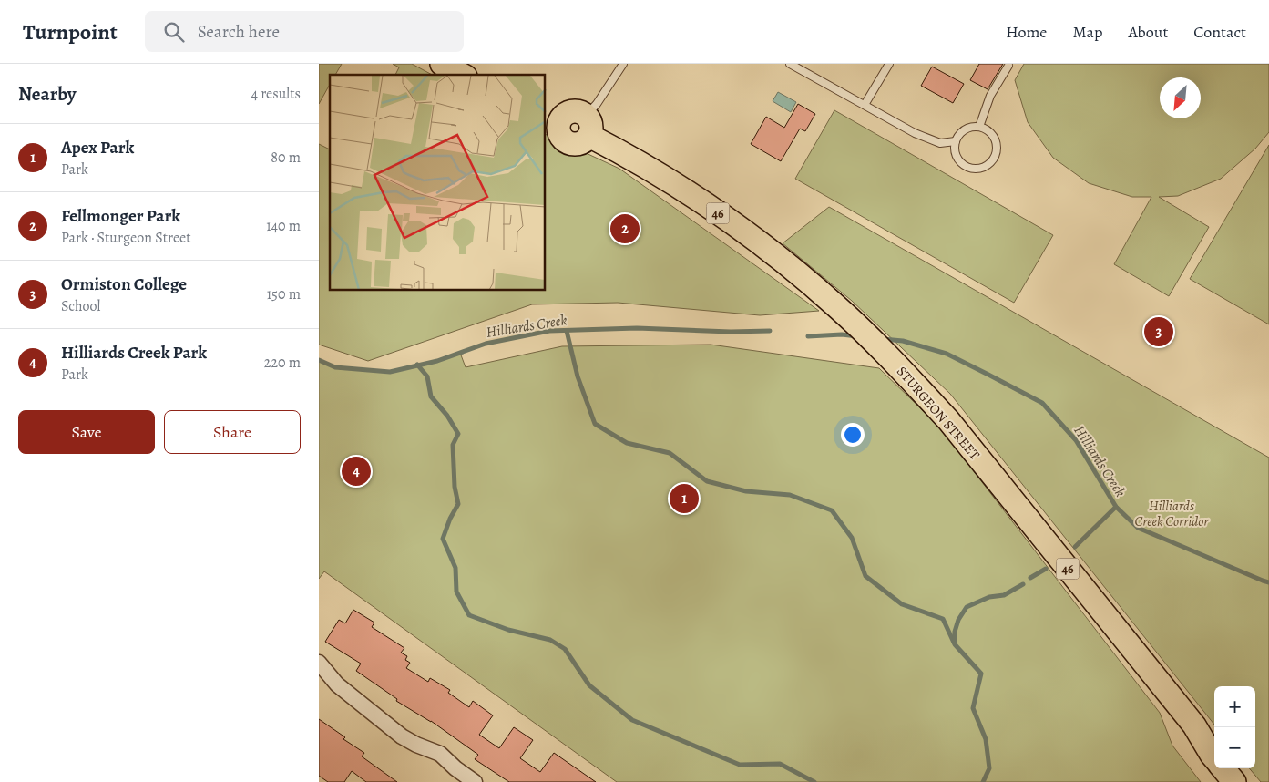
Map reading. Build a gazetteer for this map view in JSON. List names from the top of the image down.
{
  "streets": {
    "main road": ["46", "STURGEON STREET"]
  },
  "crossings": [
    ["46", "STURGEON STREET"]
  ],
  "water": ["Hilliards Creek"],
  "parks": ["Hilliards Creek Corridor"],
  "north": "bottom left",
  "page": {
    "header": "Turnpoint",
    "search": "Search here",
    "nav": [
      "Home",
      "Map",
      "About",
      "Contact"
    ],
    "heading": ["Nearby", "4 results"],
    "list": [
      {
        "mark": "1",
        "name": "Apex Park",
        "note": "Park",
        "value": "80 m"
      },
      {
        "mark": "2",
        "name": "Fellmonger Park",
        "note": "Park · Sturgeon Street",
        "value": "140 m"
      },
      {
        "mark": "3",
        "name": "Ormiston College",
        "note": "School",
        "value": "150 m"
      },
      {
        "mark": "4",
        "name": "Hilliards Creek Park",
        "note": "Park",
        "value": "220 m"
      }
    ],
    "pins": [
      "2",
      "3",
      "4",
      "1"
    ],
    "buttons": ["Save", "Share"],
    "map_buttons": ["+", "−"]
  }
}
